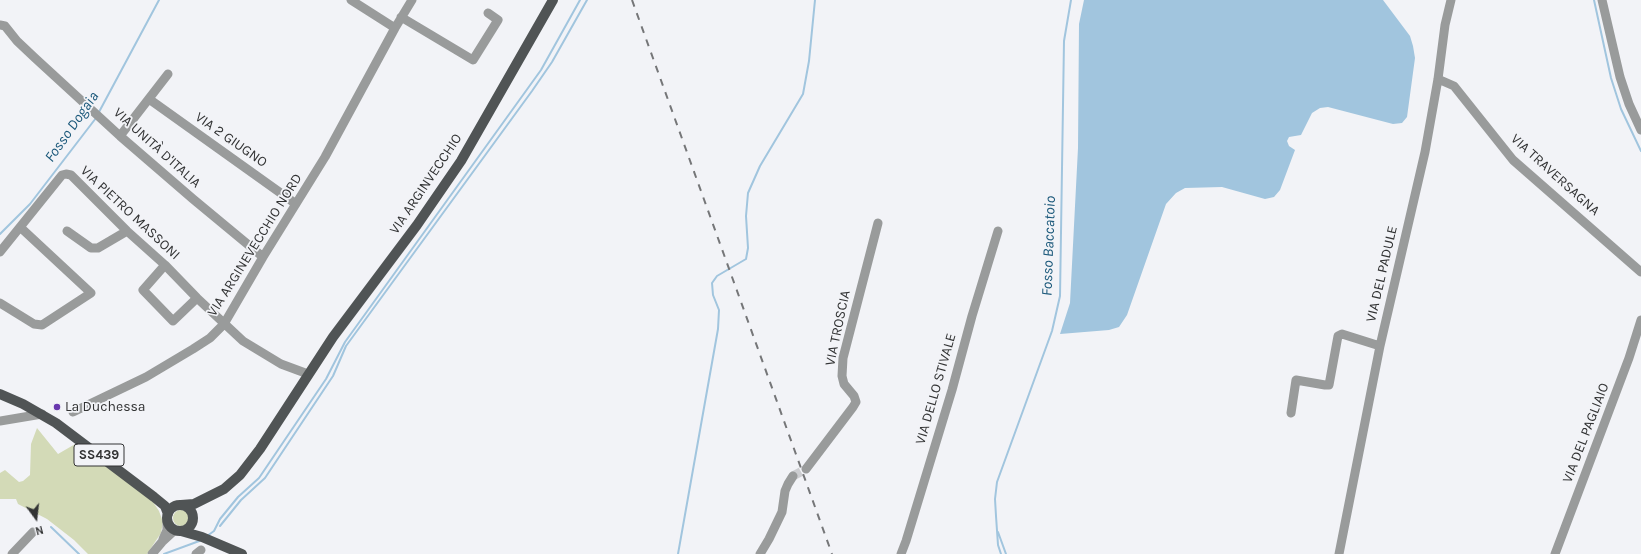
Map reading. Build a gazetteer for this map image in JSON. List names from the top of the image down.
{
  "streets": {
    "main road": ["VIA ARGINVECCHIO", "SS439"],
    "street": [
      "VIA 2 GIUGNO",
      "VIA UNITÀ D'ITALIA",
      "VIA TRAVERSAGNA",
      "VIA PIETRO MASSONI",
      "VIA ARGINEVECCHIO NORD",
      "VIA DEL PADULE",
      "VIA TROSCIA",
      "VIA DELLO STIVALE",
      "VIA DEL PAGLIAIO"
    ]
  },
  "crossings": [
    ["VIA 2 GIUGNO", "VIA ARGINEVECCHIO NORD"],
    ["VIA UNITÀ D'ITALIA", "VIA ARGINEVECCHIO NORD"],
    ["VIA TRAVERSAGNA", "VIA DEL PADULE"],
    ["VIA ARGINVECCHIO", "VIA PIETRO MASSONI"],
    ["VIA PIETRO MASSONI", "VIA ARGINEVECCHIO NORD"]
  ],
  "water": ["Fosso Dogaia", "Fosso Baccatoio"],
  "places": ["La Duchessa"],
  "north": "bottom"
}
